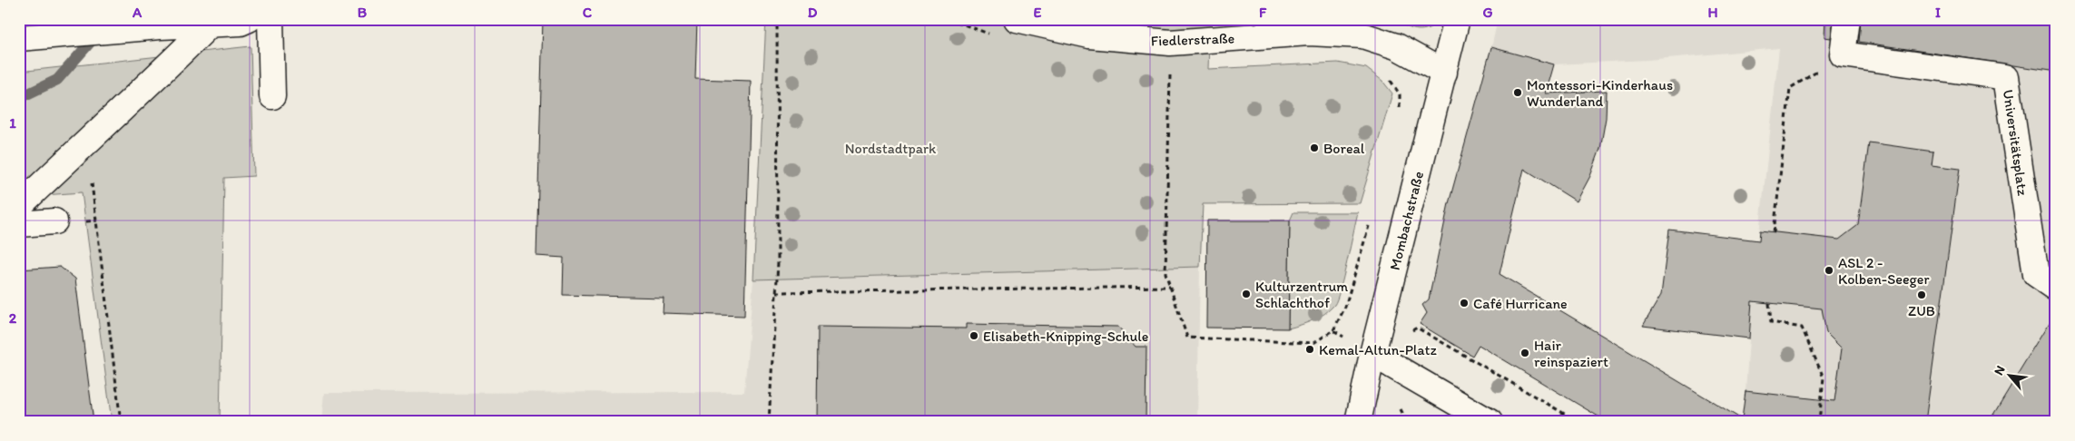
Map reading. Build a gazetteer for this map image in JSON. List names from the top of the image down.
{
  "streets": {
    "street": ["Fiedlerstraße", "Universitätsplatz", "Mombachstraße"]
  },
  "crossings": [
    ["Fiedlerstraße", "Mombachstraße"]
  ],
  "parks": ["Nordstadtpark"],
  "places": [
    "Montessori-Kinderhaus Wunderland",
    "Boreal",
    "ASL 2 - Kolben-Seeger",
    "Kulturzentrum Schlachthof",
    "ZUB",
    "Café Hurricane",
    "Elisabeth-Knipping-Schule",
    "Kemal-Altun-Platz",
    "Hair reinspaziert"
  ],
  "north": "top left",
  "grid": {
    "columns": [
      "A",
      "B",
      "C",
      "D",
      "E",
      "F",
      "G",
      "H",
      "I"
    ],
    "rows": ["1", "2"]
  }
}
